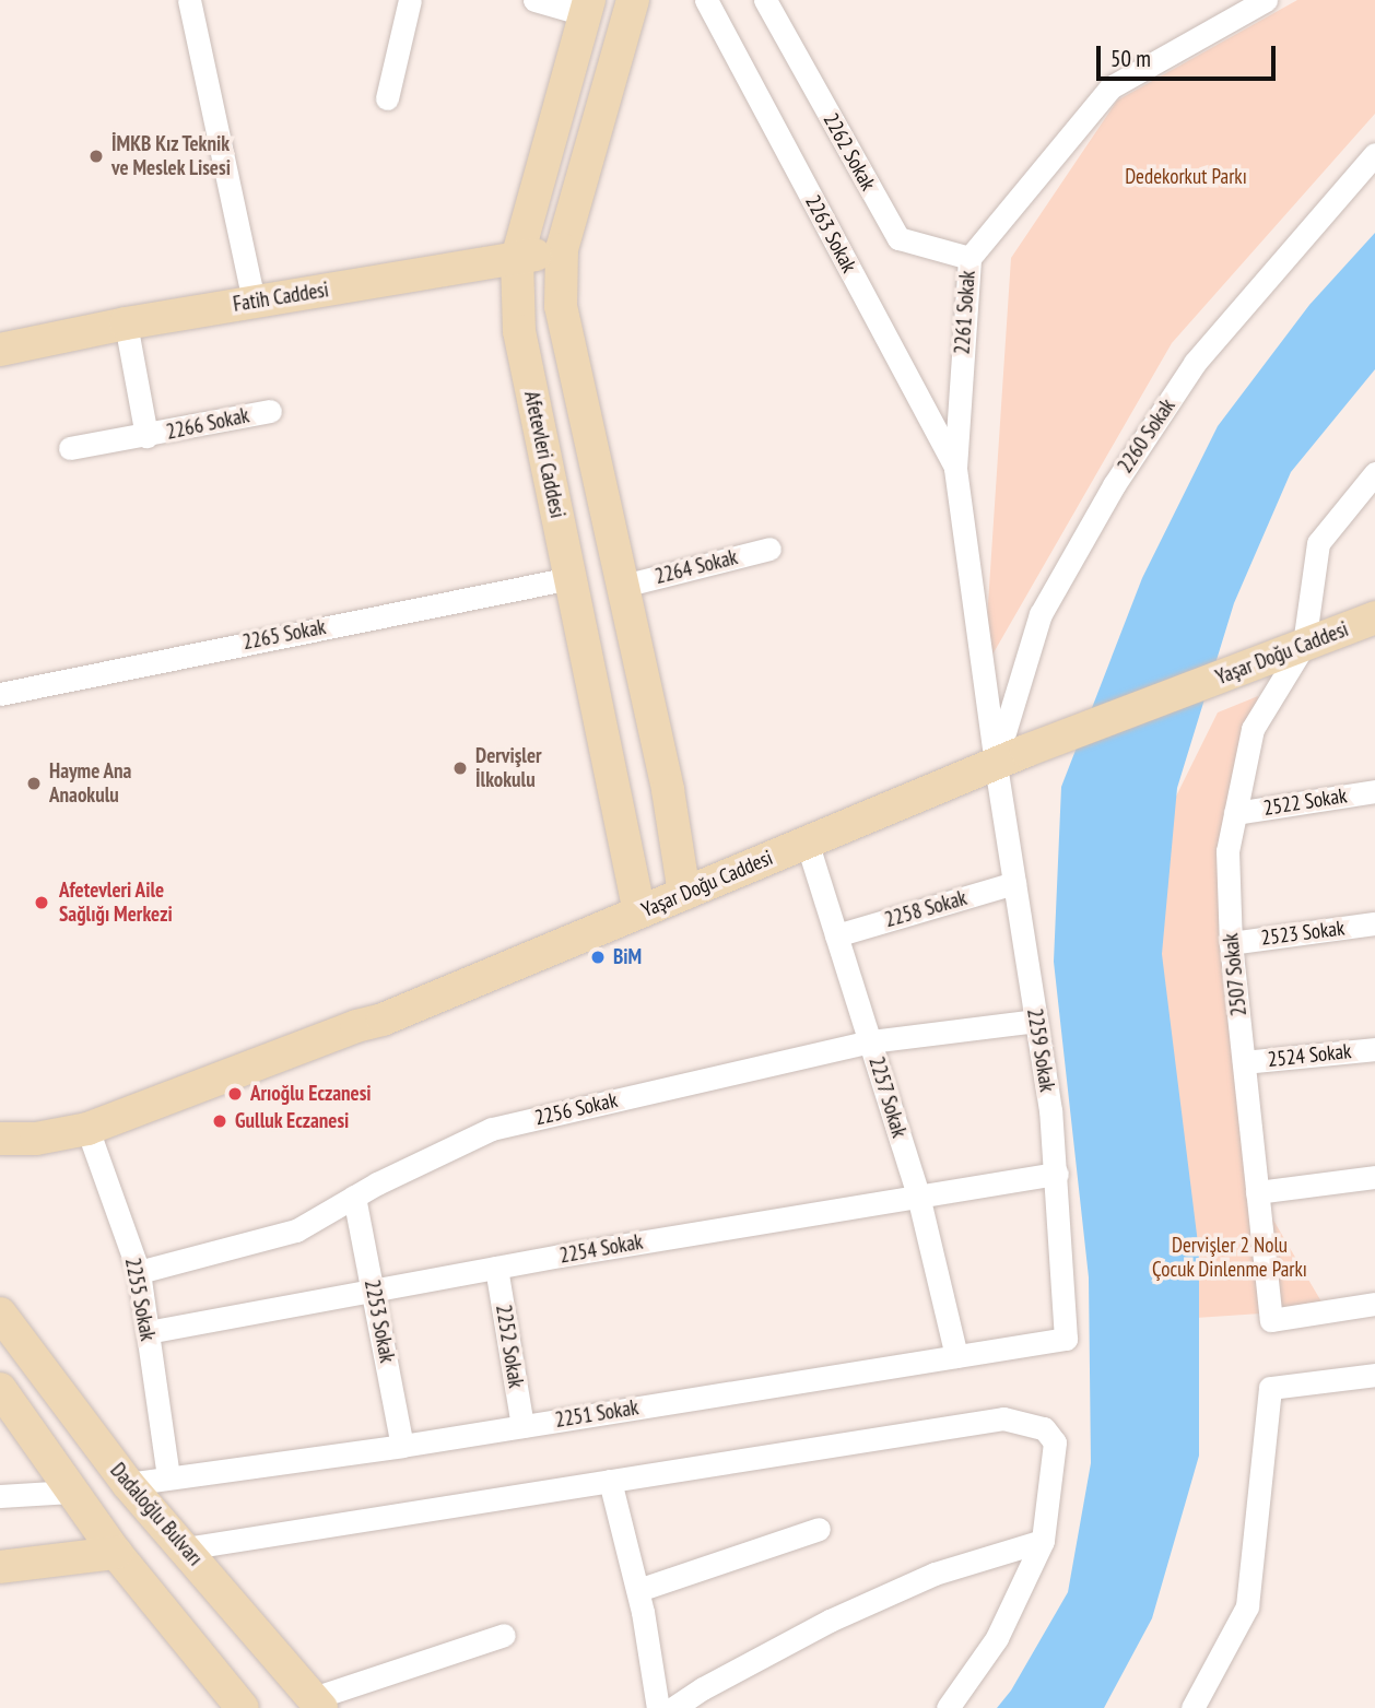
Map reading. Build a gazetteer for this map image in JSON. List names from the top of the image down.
{
  "streets": {
    "main road": [
      "Fatih Caddesi",
      "Afetevleri Caddesi",
      "Yaşar Doğu Caddesi",
      "Dadaloğlu Bulvarı"
    ],
    "street": [
      "2262 Sokak",
      "2263 Sokak",
      "2261 Sokak",
      "2266 Sokak",
      "2260 Sokak",
      "2264 Sokak",
      "2265 Sokak",
      "2522 Sokak",
      "2258 Sokak",
      "2523 Sokak",
      "2507 Sokak",
      "2259 Sokak",
      "2524 Sokak",
      "2257 Sokak",
      "2256 Sokak",
      "2254 Sokak",
      "2255 Sokak",
      "2253 Sokak",
      "2252 Sokak",
      "2251 Sokak"
    ]
  },
  "crossings": [
    ["2262 Sokak", "2261 Sokak"],
    ["2263 Sokak", "2261 Sokak"],
    ["Fatih Caddesi", "2266 Sokak"],
    ["Fatih Caddesi", "Afetevleri Caddesi"],
    ["2261 Sokak", "2260 Sokak"],
    ["2261 Sokak", "Yaşar Doğu Caddesi"],
    ["2261 Sokak", "2259 Sokak"],
    ["2260 Sokak", "Yaşar Doğu Caddesi"],
    ["2260 Sokak", "2259 Sokak"],
    ["Afetevleri Caddesi", "2265 Sokak"],
    ["Afetevleri Caddesi", "Yaşar Doğu Caddesi"],
    ["Yaşar Doğu Caddesi", "2507 Sokak"],
    ["Yaşar Doğu Caddesi", "2259 Sokak"],
    ["Yaşar Doğu Caddesi", "2257 Sokak"],
    ["Yaşar Doğu Caddesi", "2255 Sokak"],
    ["2522 Sokak", "2507 Sokak"],
    ["2258 Sokak", "2259 Sokak"],
    ["2258 Sokak", "2257 Sokak"],
    ["2523 Sokak", "2507 Sokak"],
    ["2507 Sokak", "2524 Sokak"],
    ["2259 Sokak", "2256 Sokak"],
    ["2259 Sokak", "2254 Sokak"],
    ["2259 Sokak", "2251 Sokak"],
    ["2257 Sokak", "2256 Sokak"],
    ["2257 Sokak", "2254 Sokak"],
    ["2257 Sokak", "2251 Sokak"],
    ["2256 Sokak", "2255 Sokak"],
    ["2256 Sokak", "2253 Sokak"],
    ["2254 Sokak", "2255 Sokak"],
    ["2254 Sokak", "2253 Sokak"],
    ["2254 Sokak", "2252 Sokak"],
    ["2255 Sokak", "2251 Sokak"],
    ["2253 Sokak", "2251 Sokak"],
    ["2252 Sokak", "2251 Sokak"],
    ["2251 Sokak", "Dadaloğlu Bulvarı"]
  ],
  "parks": ["Dedekorkut Parkı", "Dervişler 2 Nolu Çocuk Dinlenme Parkı"],
  "places": [
    "İMKB Kız Teknik ve Meslek Lisesi",
    "Dervişler İlkokulu",
    "Hayme Ana Anaokulu",
    "Afetevleri Aile Sağlığı Merkezi",
    "BiM",
    "Arıoğlu Eczanesi",
    "Gulluk Eczanesi"
  ],
  "scale_bar": "50 m"
}
